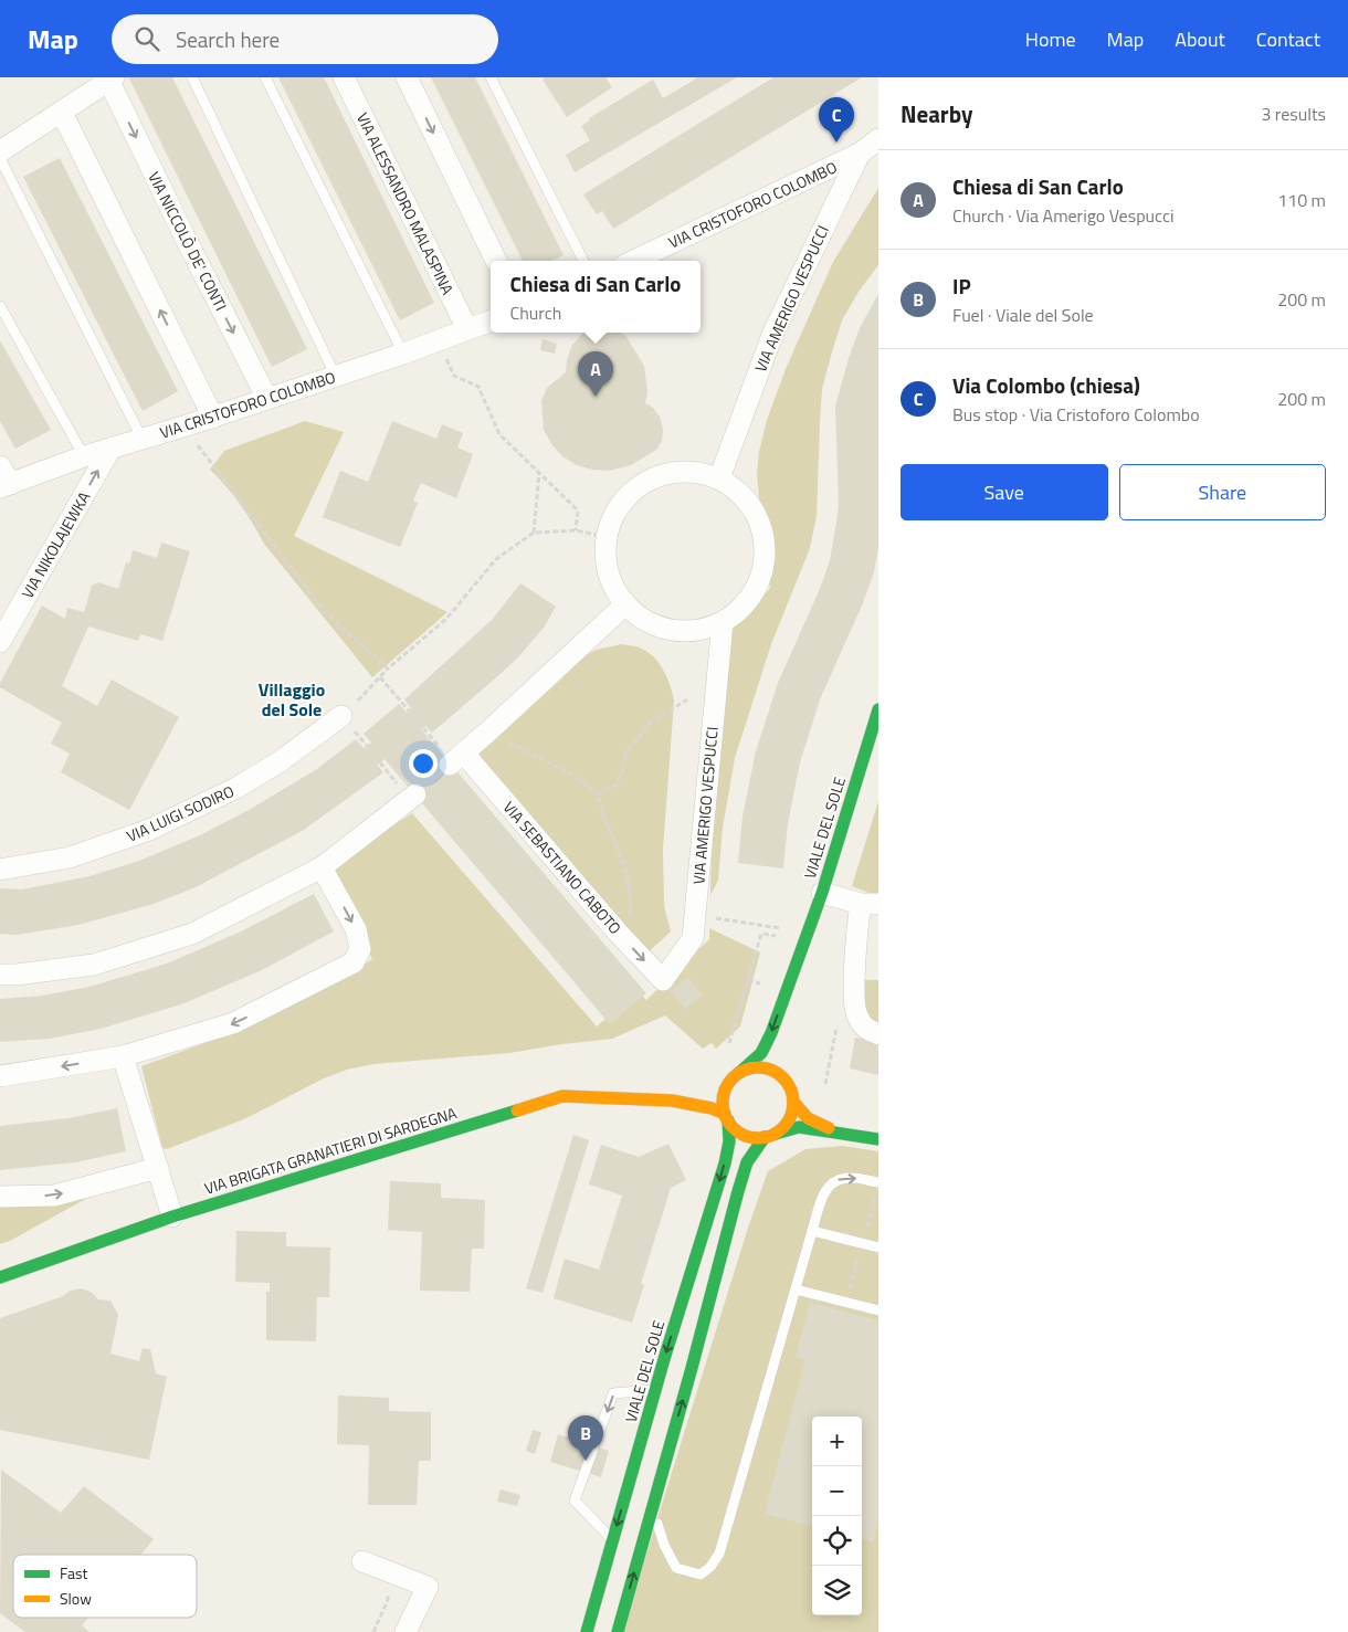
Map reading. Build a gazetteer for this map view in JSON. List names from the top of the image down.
{
  "streets": {
    "main road": ["VIALE DEL SOLE", "VIA BRIGATA GRANATIERI DI SARDEGNA"],
    "street": [
      "VIA ALESSANDRO MALASPINA",
      "VIA CRISTOFORO COLOMBO",
      "VIA NICCOLÒ DE' CONTI",
      "VIA AMERIGO VESPUCCI",
      "VIA NIKOLAJEWKA",
      "VIA LUIGI SODIRO",
      "VIA SEBASTIANO CABOTO"
    ]
  },
  "crossings": [
    ["VIA ALESSANDRO MALASPINA", "VIA CRISTOFORO COLOMBO"],
    ["VIA CRISTOFORO COLOMBO", "VIA NICCOLÒ DE' CONTI"],
    ["VIA CRISTOFORO COLOMBO", "VIA AMERIGO VESPUCCI"],
    ["VIA CRISTOFORO COLOMBO", "VIA NIKOLAJEWKA"],
    ["VIA AMERIGO VESPUCCI", "VIA SEBASTIANO CABOTO"],
    ["VIALE DEL SOLE", "VIA BRIGATA GRANATIERI DI SARDEGNA"]
  ],
  "one_way": ["VIA NIKOLAJEWKA"],
  "districts": ["Villaggio del Sole"],
  "legend": ["Fast", "Slow"],
  "page": {
    "header": "Map",
    "search": "Search here",
    "nav": [
      "Home",
      "Map",
      "About",
      "Contact"
    ],
    "heading": ["Nearby", "3 results"],
    "pins": ["C", "A", "B"],
    "list": [
      {
        "mark": "A",
        "name": "Chiesa di San Carlo",
        "note": "Church · Via Amerigo Vespucci",
        "value": "110 m"
      },
      {
        "mark": "B",
        "name": "IP",
        "note": "Fuel · Viale del Sole",
        "value": "200 m"
      },
      {
        "mark": "C",
        "name": "Via Colombo (chiesa)",
        "note": "Bus stop · Via Cristoforo Colombo",
        "value": "200 m"
      }
    ],
    "popup": ["Chiesa di San Carlo", "Church"],
    "buttons": ["Save", "Share"],
    "map_buttons": ["+", "−"]
  }
}
